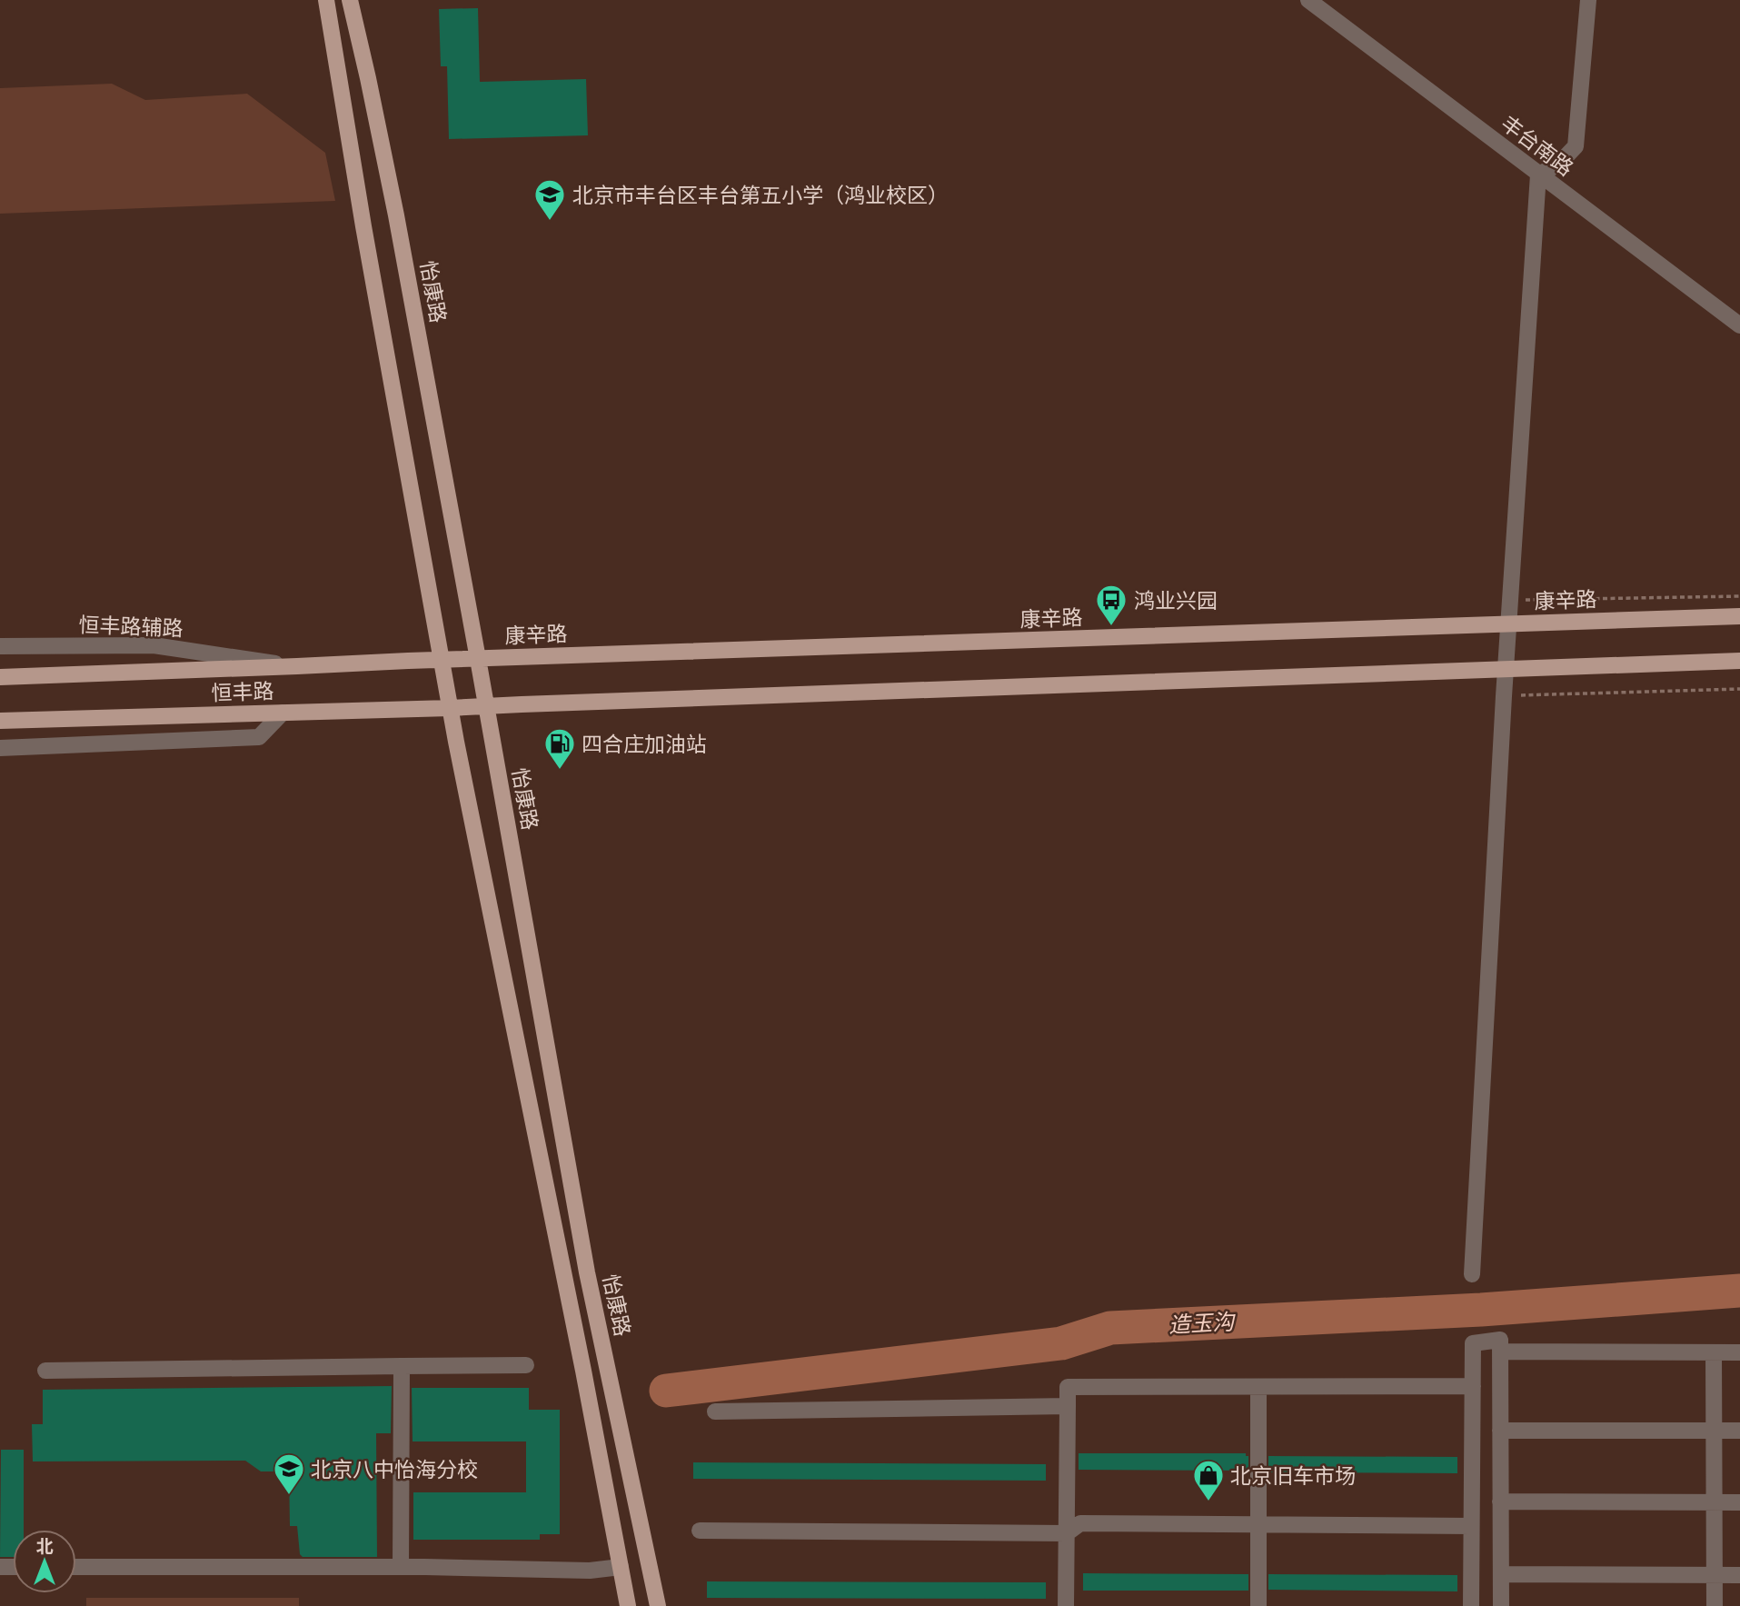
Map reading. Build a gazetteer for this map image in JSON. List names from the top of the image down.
{
  "streets": {
    "main road": ["怡康路", "康辛路", "恒丰路"],
    "street": ["丰台南路", "恒丰路辅路"]
  },
  "crossings": [
    ["怡康路", "康辛路"],
    ["怡康路", "恒丰路"],
    ["康辛路", "恒丰路"],
    ["恒丰路辅路", "恒丰路"]
  ],
  "water": ["造玉沟"],
  "places": {
    "school or university": ["北京市丰台区丰台第五小学（鸿业校区）", "北京八中怡海分校"],
    "bus stop": ["鸿业兴园"],
    "fuel station": ["四合庄加油站"],
    "shop": ["北京旧车市场"]
  },
  "north": "top"
}
